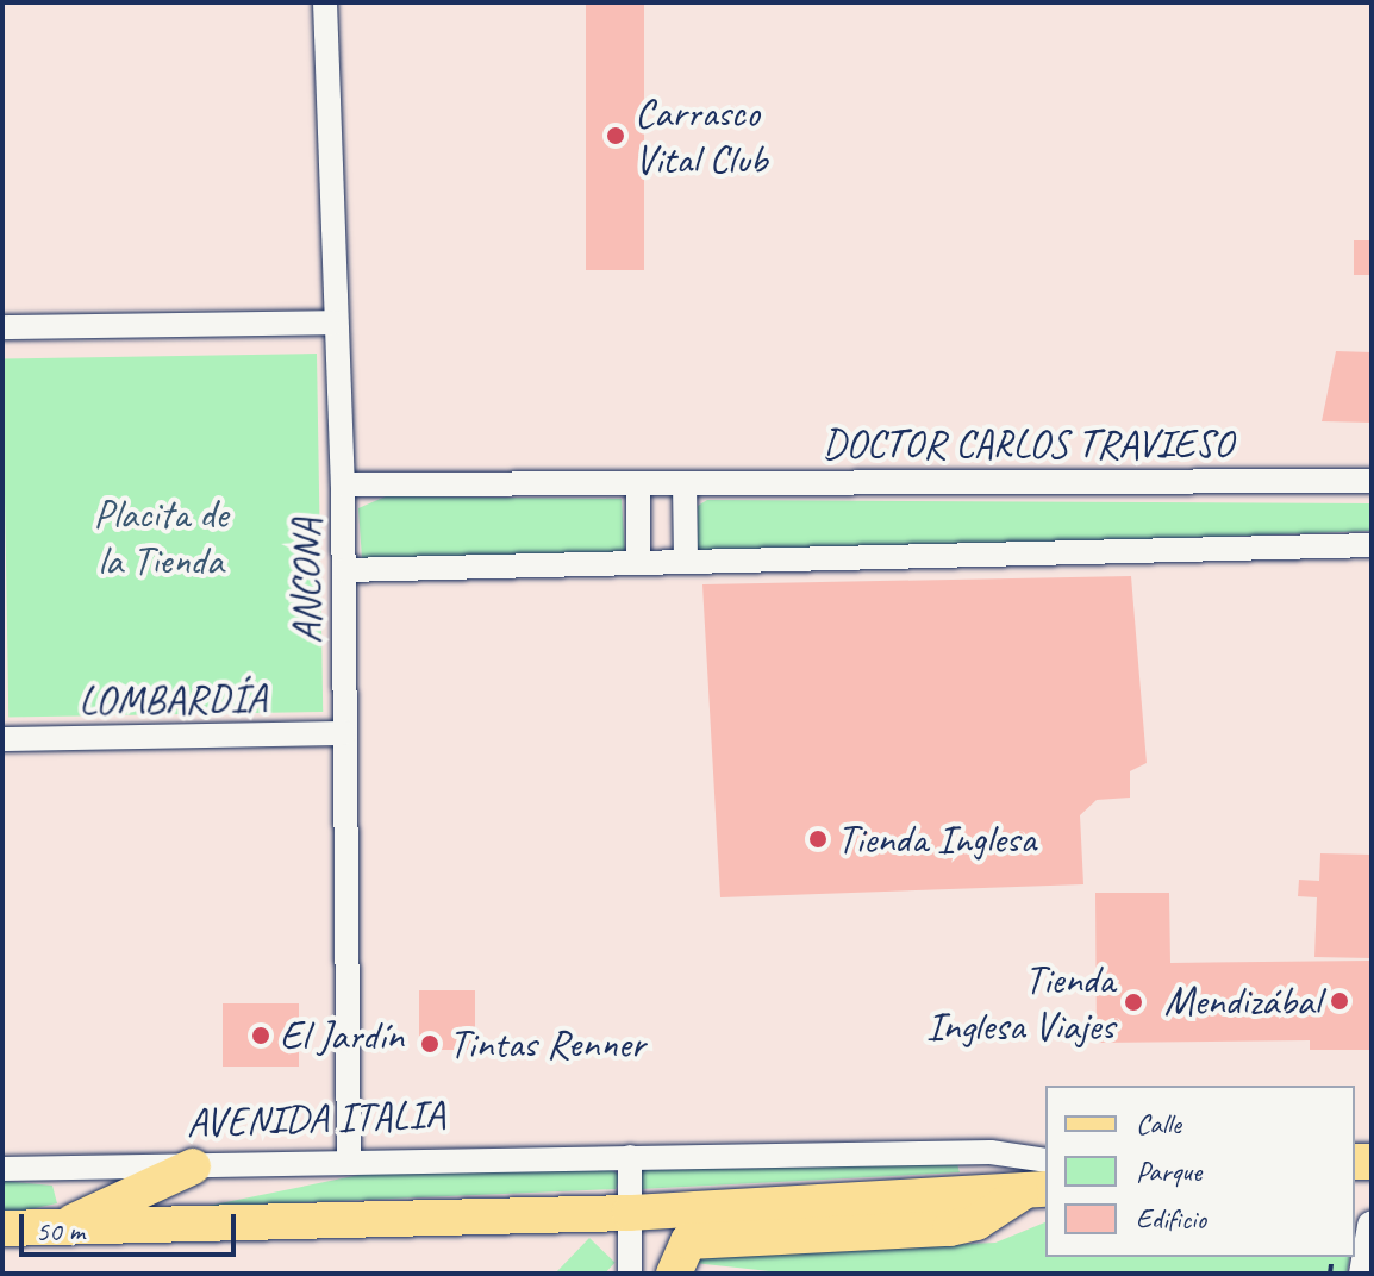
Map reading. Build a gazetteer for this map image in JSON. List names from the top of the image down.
{
  "streets": {
    "street": [
      "DOCTOR CARLOS TRAVIESO",
      "ANCONA",
      "LOMBARDÍA",
      "AVENIDA ITALIA"
    ]
  },
  "crossings": [
    ["DOCTOR CARLOS TRAVIESO", "ANCONA"],
    ["ANCONA", "LOMBARDÍA"],
    ["ANCONA", "AVENIDA ITALIA"]
  ],
  "parks": ["Placita de la Tienda"],
  "places": [
    "Carrasco Vital Club",
    "Tienda Inglesa",
    "Mendizábal",
    "Tienda Inglesa Viajes",
    "El Jardín",
    "Tintas Renner"
  ],
  "legend": ["Calle", "Parque", "Edificio"],
  "scale_bar": "50 m"
}
